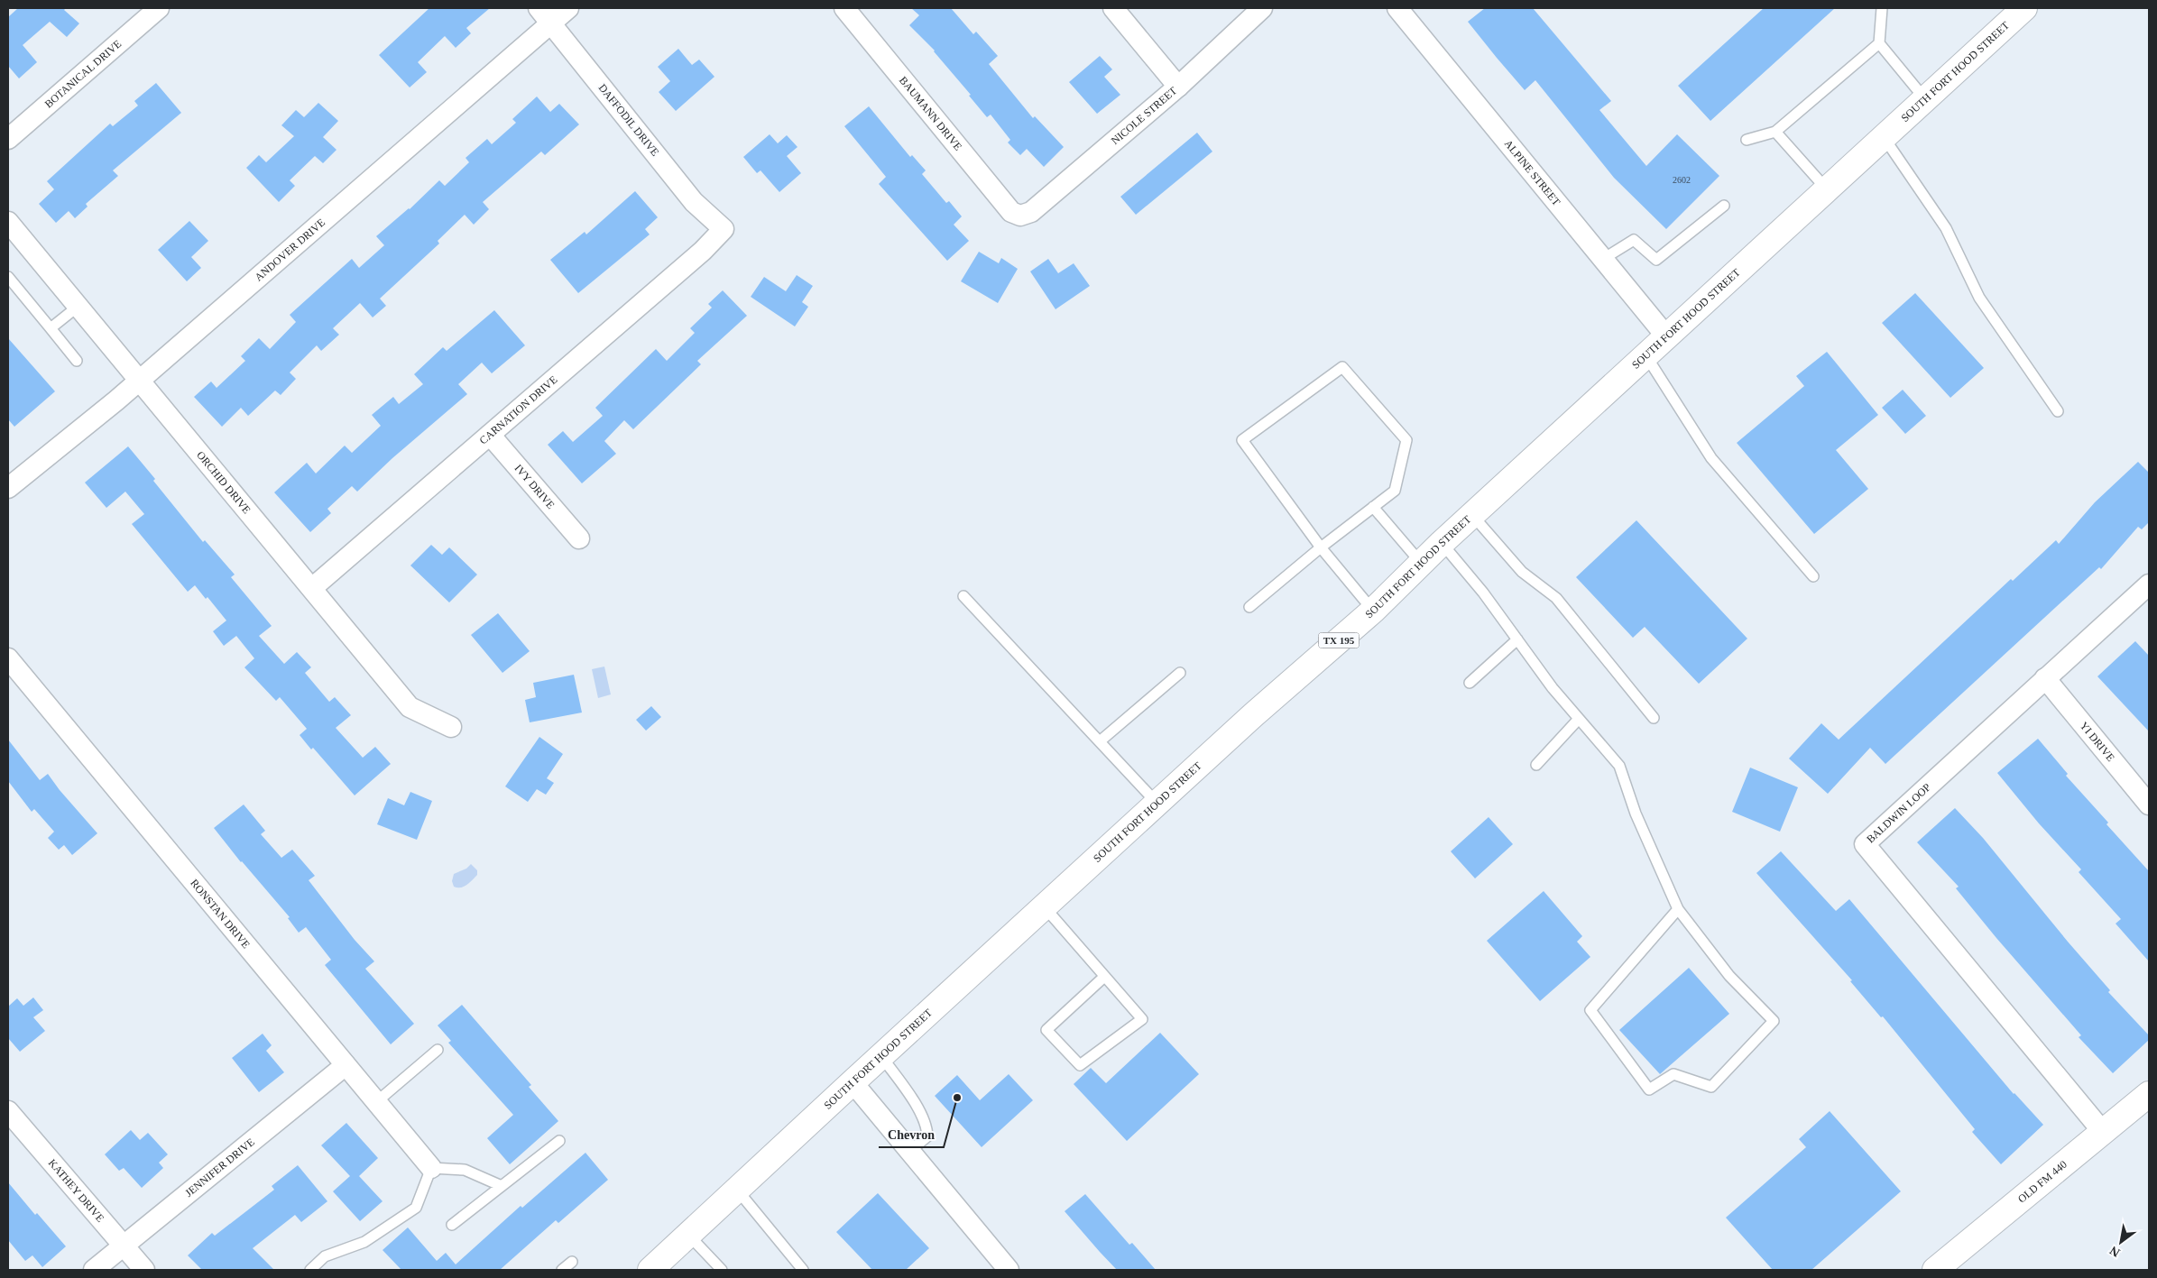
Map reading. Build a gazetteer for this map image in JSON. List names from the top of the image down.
{
  "streets": {
    "main road": ["SOUTH FORT HOOD STREET", "TX 195", "OLD FM 440"],
    "street": [
      "BOTANICAL DRIVE",
      "BAUMANN DRIVE",
      "NICOLE STREET",
      "DAFFODIL DRIVE",
      "ALPINE STREET",
      "ANDOVER DRIVE",
      "CARNATION DRIVE",
      "ORCHID DRIVE",
      "IVY DRIVE",
      "YI DRIVE",
      "BALDWIN LOOP",
      "RONSTAN DRIVE",
      "JENNIFER DRIVE",
      "KATHEY DRIVE"
    ]
  },
  "crossings": [
    ["SOUTH FORT HOOD STREET", "ALPINE STREET"],
    ["BAUMANN DRIVE", "NICOLE STREET"],
    ["DAFFODIL DRIVE", "ANDOVER DRIVE"],
    ["DAFFODIL DRIVE", "CARNATION DRIVE"],
    ["ANDOVER DRIVE", "ORCHID DRIVE"],
    ["CARNATION DRIVE", "ORCHID DRIVE"],
    ["CARNATION DRIVE", "IVY DRIVE"],
    ["YI DRIVE", "BALDWIN LOOP"],
    ["BALDWIN LOOP", "OLD FM 440"],
    ["RONSTAN DRIVE", "JENNIFER DRIVE"],
    ["JENNIFER DRIVE", "KATHEY DRIVE"]
  ],
  "places": ["Chevron"],
  "house_numbers": ["2602"],
  "north": "bottom left"
}
